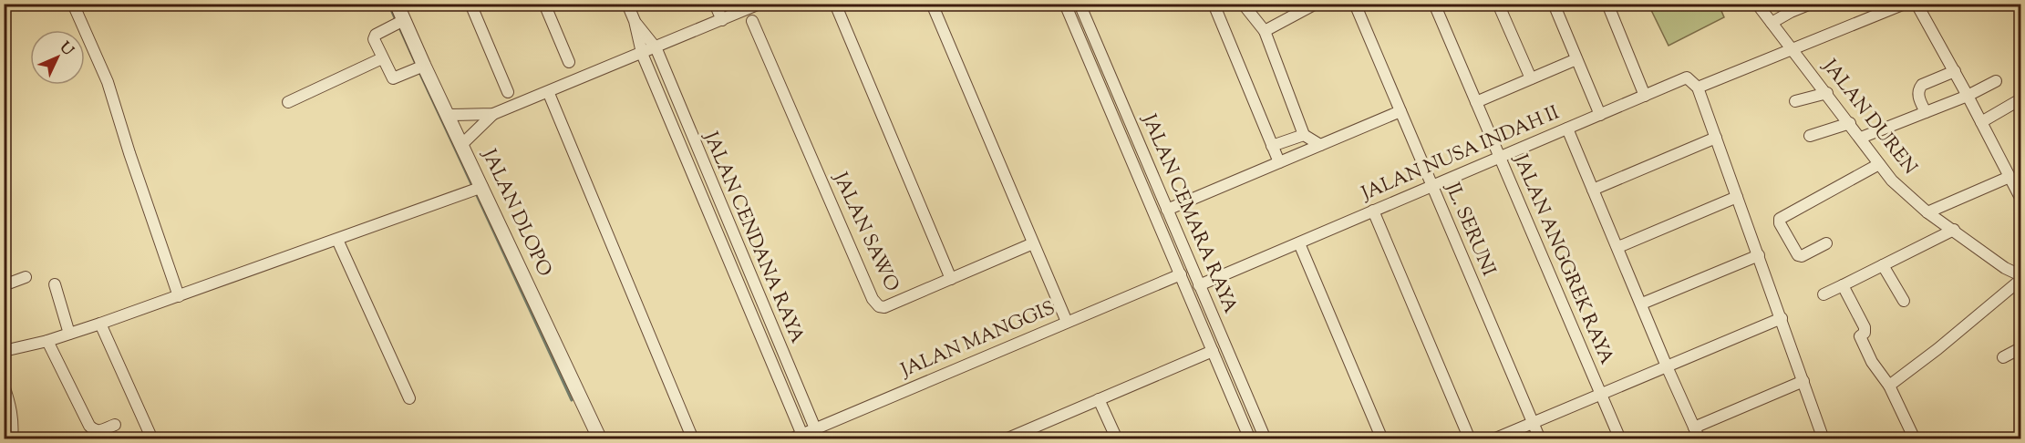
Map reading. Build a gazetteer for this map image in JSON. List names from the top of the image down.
{
  "streets": {
    "street": [
      "JALAN DUREN",
      "JALAN NUSA INDAH II",
      "JALAN DLOPO",
      "JALAN CEMARA RAYA",
      "JL. SERUNI",
      "JALAN SAWO",
      "JALAN CENDANA RAYA",
      "JALAN ANGGREK RAYA",
      "JALAN MANGGIS"
    ]
  },
  "crossings": [
    ["JALAN NUSA INDAH II", "JALAN CEMARA RAYA"],
    ["JALAN NUSA INDAH II", "JL. SERUNI"],
    ["JALAN NUSA INDAH II", "JALAN ANGGREK RAYA"],
    ["JALAN CEMARA RAYA", "JALAN MANGGIS"],
    ["JALAN CENDANA RAYA", "JALAN MANGGIS"]
  ],
  "north": "top right"
}
